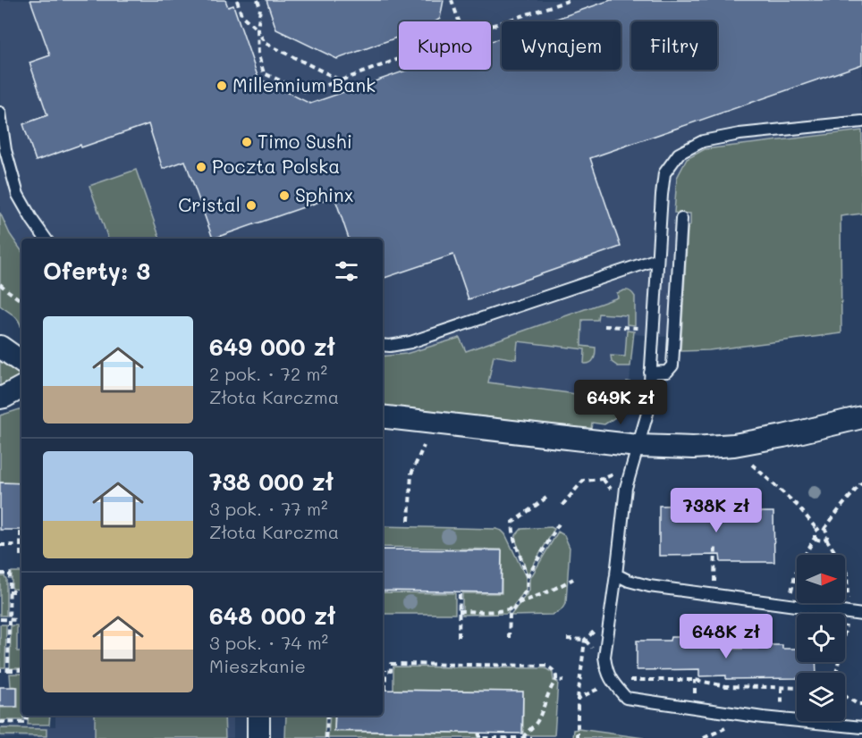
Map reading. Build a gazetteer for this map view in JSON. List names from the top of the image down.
{
  "places": [
    "Millennium Bank",
    "Timo Sushi",
    "Poczta Polska",
    "Sphinx",
    "Cristal"
  ],
  "north": "right",
  "page": {
    "chip": ["Kupno", "Wynajem", "Filtry"],
    "heading": "Oferty: 3",
    "list": [
      {
        "name": "649 000 zł",
        "note": "2 pok. · 72 m² · Złota Karczma"
      },
      {
        "name": "738 000 zł",
        "note": "3 pok. · 77 m² · Złota Karczma"
      },
      {
        "name": "648 000 zł",
        "note": "3 pok. · 74 m² · Mieszkanie"
      }
    ],
    "price": ["649K zł", "738K zł", "648K zł"]
  }
}
